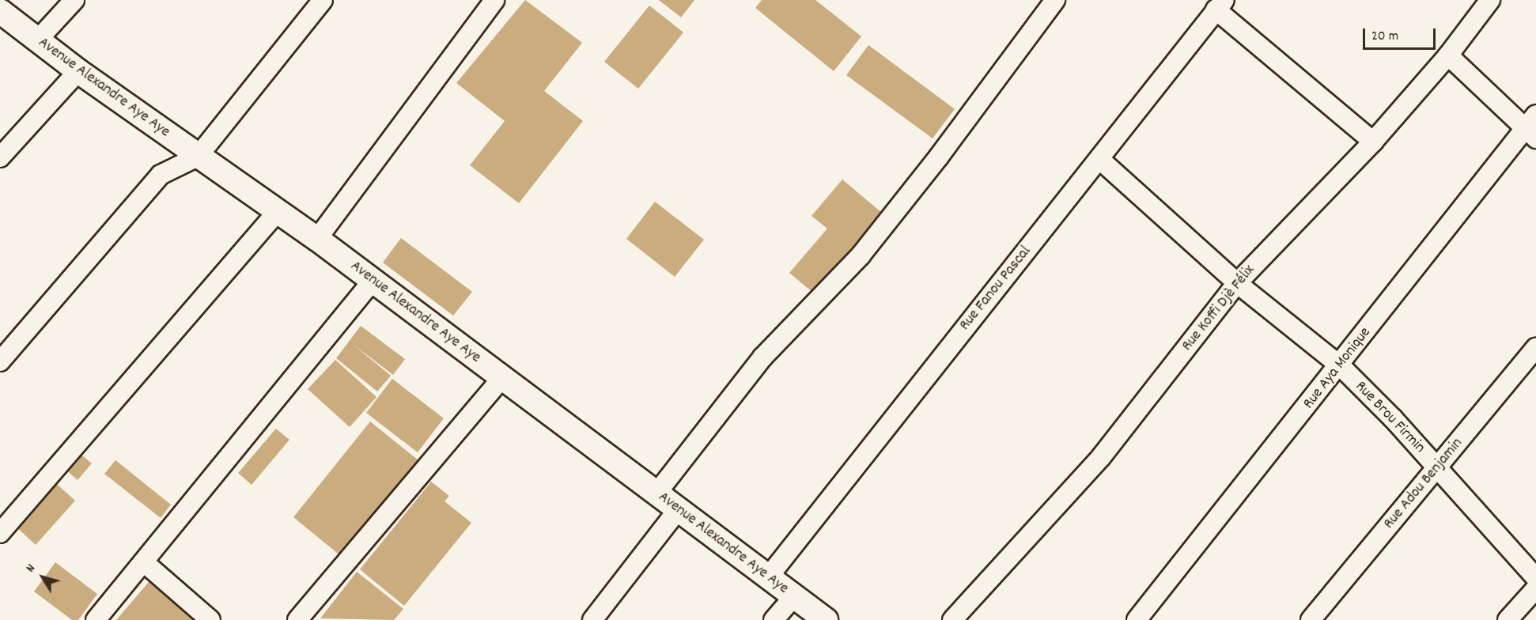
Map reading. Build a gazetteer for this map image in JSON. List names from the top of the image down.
{
  "streets": {
    "street": [
      "Avenue Alexandre Aye Aye",
      "Rue Fanou Pascal",
      "Rue Koffi Djè Félix",
      "Rue Aya Monique",
      "Rue Brou Firmin",
      "Rue Adou Benjamin"
    ]
  },
  "crossings": [
    ["Avenue Alexandre Aye Aye", "Rue Fanou Pascal"],
    ["Rue Fanou Pascal", "Rue Brou Firmin"],
    ["Rue Koffi Djè Félix", "Rue Brou Firmin"],
    ["Rue Aya Monique", "Rue Brou Firmin"],
    ["Rue Brou Firmin", "Rue Adou Benjamin"]
  ],
  "scale_bar": "20 m",
  "north": "top left"
}
